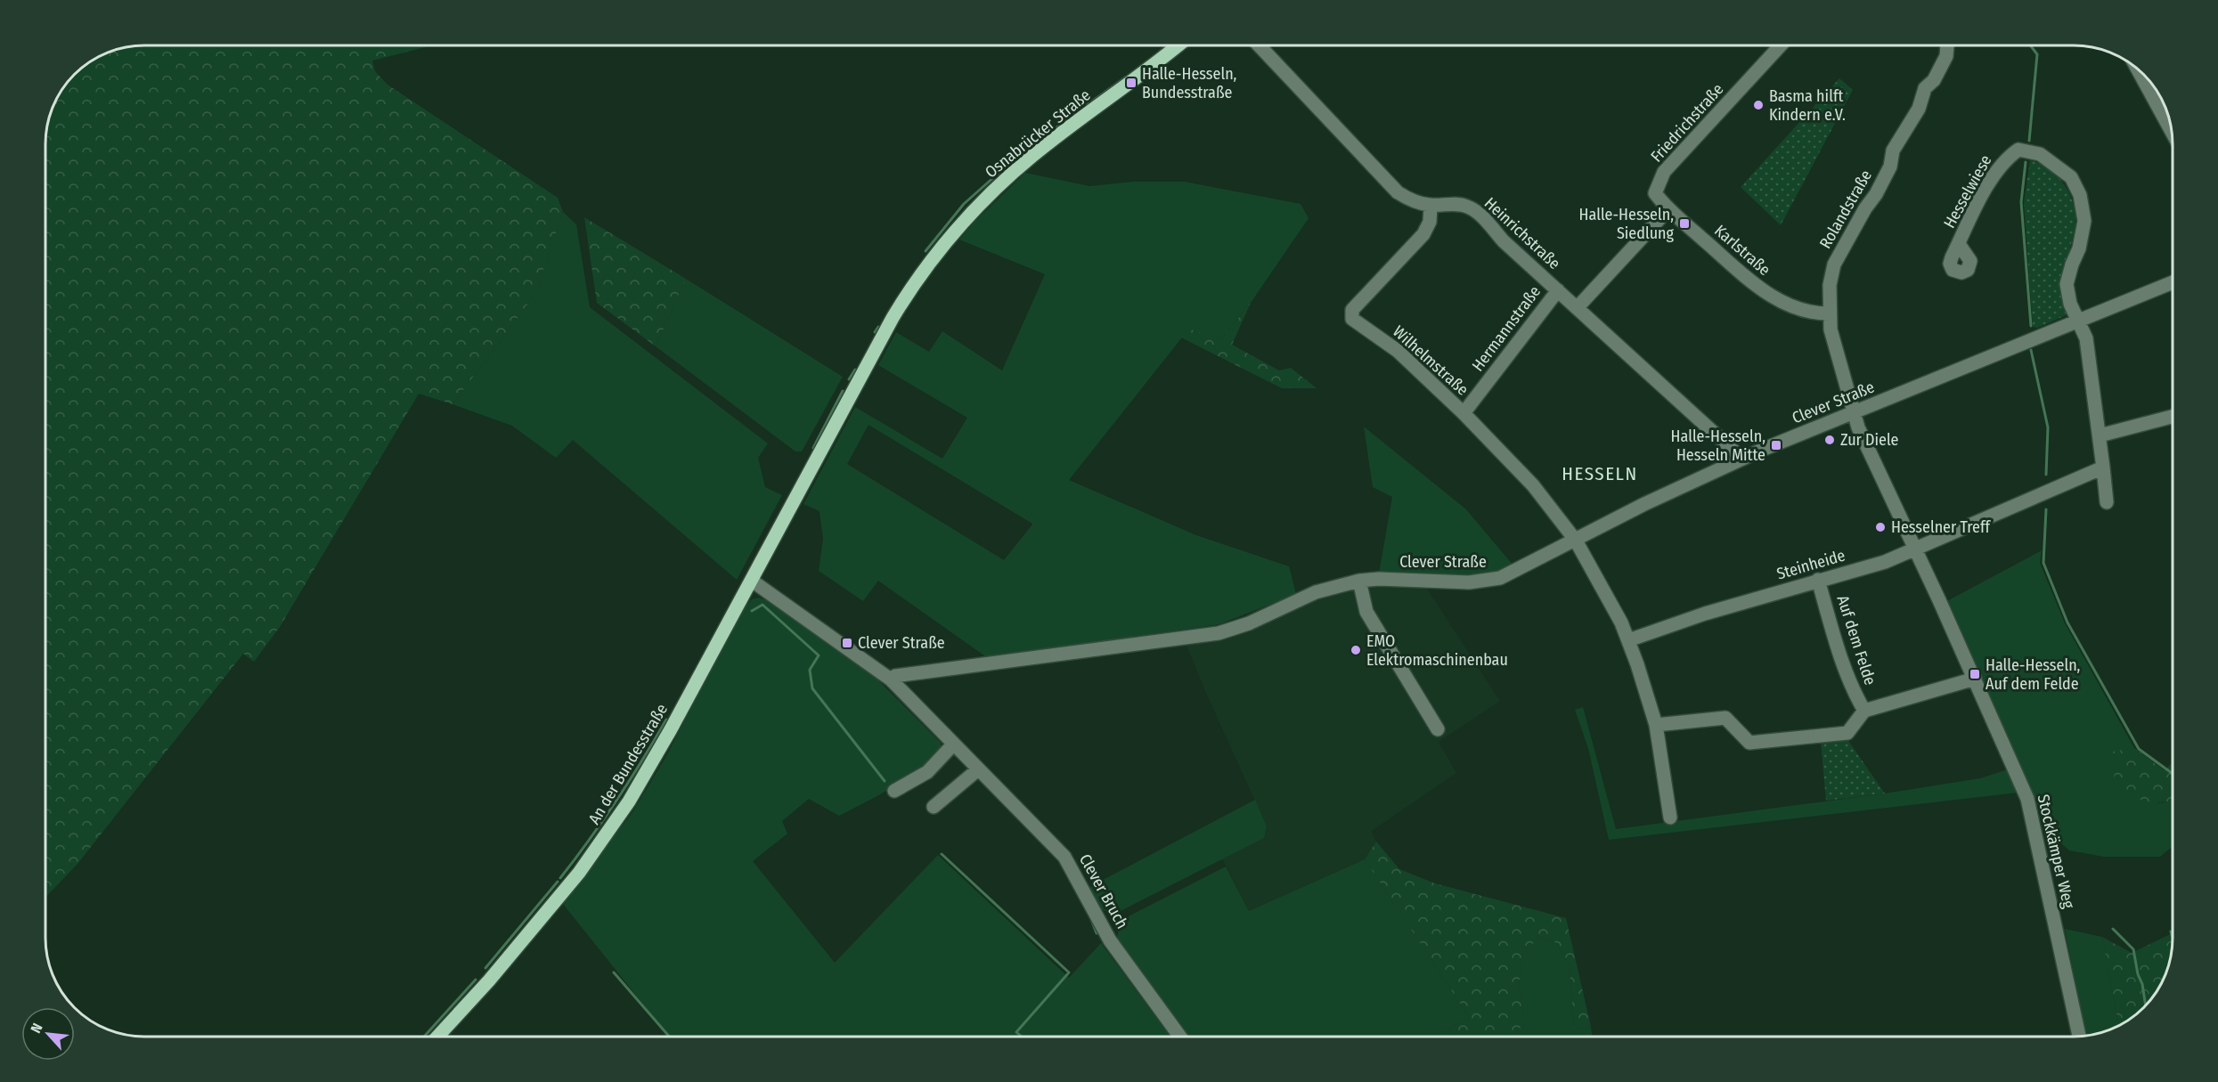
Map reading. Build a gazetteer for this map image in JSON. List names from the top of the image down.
{
  "streets": {
    "main road": ["Osnabrücker Straße", "An der Bundesstraße"],
    "street": [
      "Friedrichstraße",
      "Hesselwiese",
      "Rolandstraße",
      "Heinrichstraße",
      "Karlstraße",
      "Hermannstraße",
      "Wilhelmstraße",
      "Clever Straße",
      "Steinheide",
      "Auf dem Felde",
      "Stockkämper Weg",
      "Clever Bruch"
    ]
  },
  "crossings": [
    ["Friedrichstraße", "Karlstraße"],
    ["Osnabrücker Straße", "An der Bundesstraße"],
    ["Hesselwiese", "Clever Straße"],
    ["Rolandstraße", "Karlstraße"],
    ["Rolandstraße", "Clever Straße"],
    ["Rolandstraße", "Stockkämper Weg"],
    ["Heinrichstraße", "Hermannstraße"],
    ["Heinrichstraße", "Wilhelmstraße"],
    ["Heinrichstraße", "Clever Straße"],
    ["Hermannstraße", "Wilhelmstraße"],
    ["Wilhelmstraße", "Clever Straße"],
    ["Clever Straße", "Stockkämper Weg"],
    ["Clever Straße", "Clever Bruch"],
    ["Steinheide", "Auf dem Felde"],
    ["Steinheide", "Stockkämper Weg"],
    ["Auf dem Felde", "Stockkämper Weg"]
  ],
  "districts": ["HESSELN"],
  "places": {
    "transit": [
      "Halle-Hesseln, Bundesstraße",
      "Halle-Hesseln, Siedlung",
      "Halle-Hesseln, Hesseln Mitte",
      "Clever Straße",
      "Halle-Hesseln, Auf dem Felde"
    ],
    "other": [
      "Basma hilft Kindern e.V.",
      "Zur Diele",
      "Hesselner Treff",
      "EMO Elektromaschinenbau"
    ]
  },
  "north": "top left"
}
